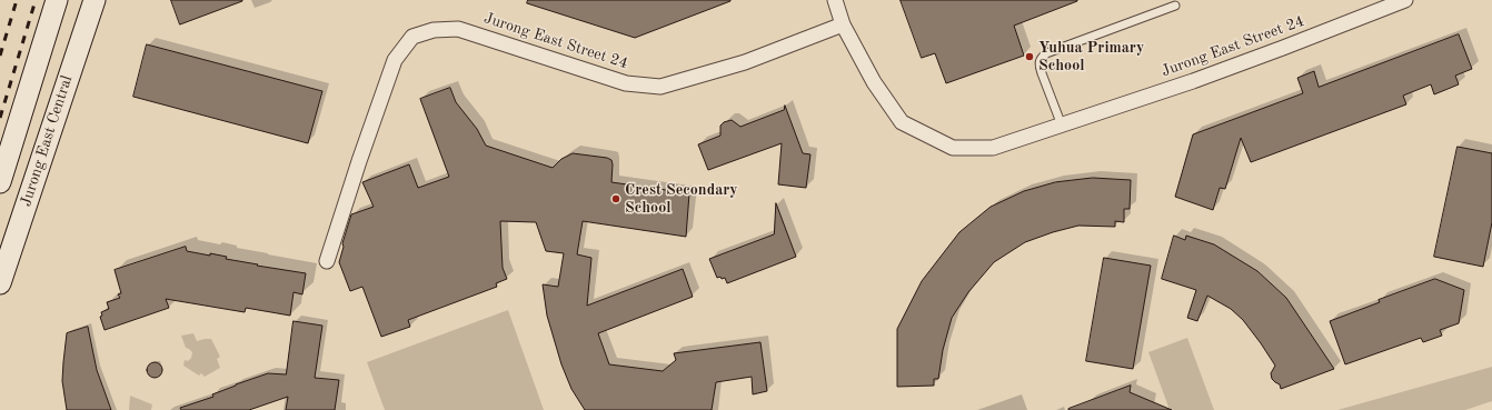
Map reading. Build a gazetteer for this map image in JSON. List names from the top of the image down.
{
  "streets": {
    "main road": ["Jurong East Central"],
    "street": ["Jurong East Street 24"]
  },
  "places": ["Yuhua Primary School", "Crest Secondary School"]
}
